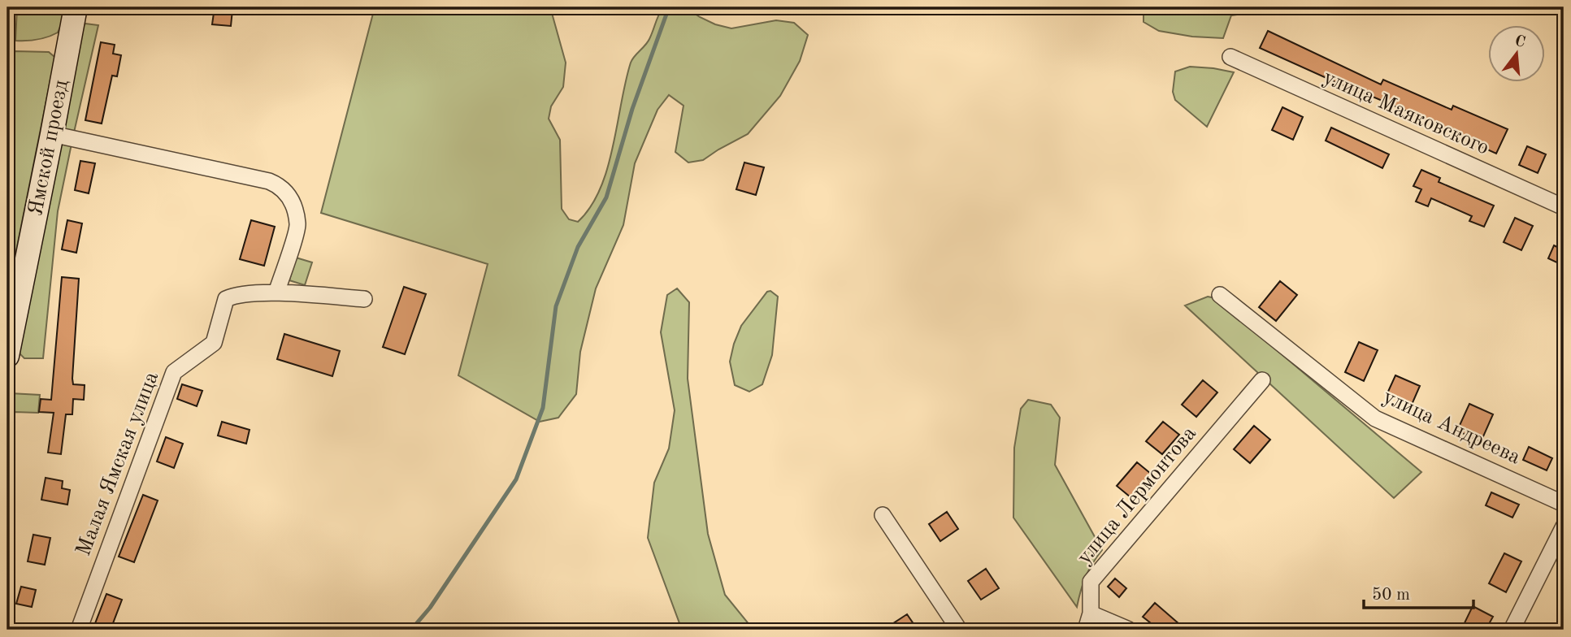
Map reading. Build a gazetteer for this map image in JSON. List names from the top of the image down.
{
  "streets": {
    "main road": ["Ямской проезд"],
    "street": [
      "улица Маяковского",
      "улица Андреева",
      "Малая Ямская улица",
      "улица Лермонтова"
    ]
  },
  "scale_bar": "50 m",
  "north": "top"
}
